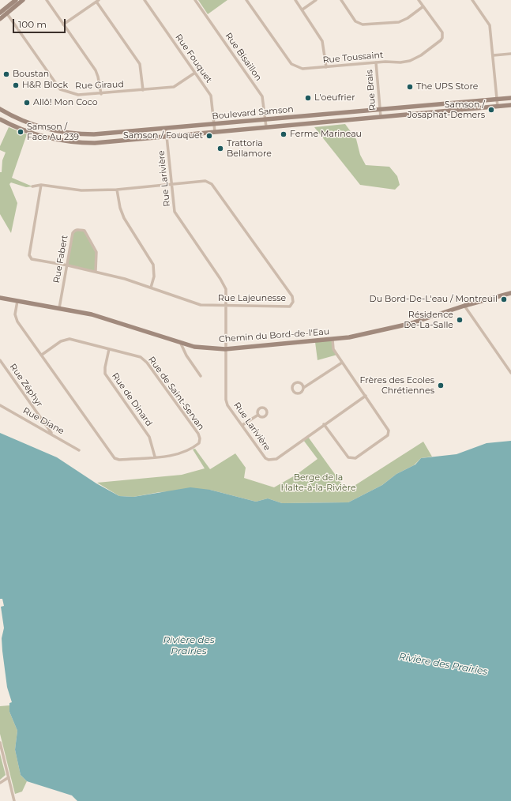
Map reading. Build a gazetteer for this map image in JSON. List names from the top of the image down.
{
  "streets": {
    "street": [
      "Rue Bisaillon",
      "Rue Toussaint",
      "Rue Fouquet",
      "Rue Giraud",
      "Rue Brais",
      "Boulevard Samson",
      "Rue Larivière",
      "Rue Fabert",
      "Rue Lajeunesse",
      "Chemin du Bord-de-l'Eau",
      "Rue Zéphyr",
      "Rue de Saint-Servan",
      "Rue de Dinard",
      "Rue Diane"
    ]
  },
  "crossings": [
    ["Rue Bisaillon", "Boulevard Samson"],
    ["Rue Toussaint", "Rue Brais"],
    ["Rue Fouquet", "Rue Giraud"],
    ["Rue Fouquet", "Boulevard Samson"],
    ["Rue Brais", "Boulevard Samson"],
    ["Boulevard Samson", "Rue Larivière"],
    ["Rue Larivière", "Rue Lajeunesse"],
    ["Rue Larivière", "Chemin du Bord-de-l'Eau"],
    ["Rue Fabert", "Rue Lajeunesse"],
    ["Rue Fabert", "Chemin du Bord-de-l'Eau"],
    ["Chemin du Bord-de-l'Eau", "Rue de Saint-Servan"],
    ["Rue Zéphyr", "Rue Diane"],
    ["Rue de Saint-Servan", "Rue de Dinard"]
  ],
  "water": ["Rivière des Prairies"],
  "parks": ["Berge de la Halte-à-la-Rivière"],
  "places": [
    "Boustan",
    "H&R Block",
    "The UPS Store",
    "L'oeufrier",
    "Allô! Mon Coco",
    "Samson / Josaphat-Demers",
    "Samson / Face Au 239",
    "Ferme Marineau",
    "Samson / Fouquet",
    "Trattoria Bellamore",
    "Du Bord-De-L'eau / Montreuil",
    "Résidence De-La-Salle",
    "Frères des Ecoles Chrétiennes"
  ],
  "scale_bar": "100 m"
}
